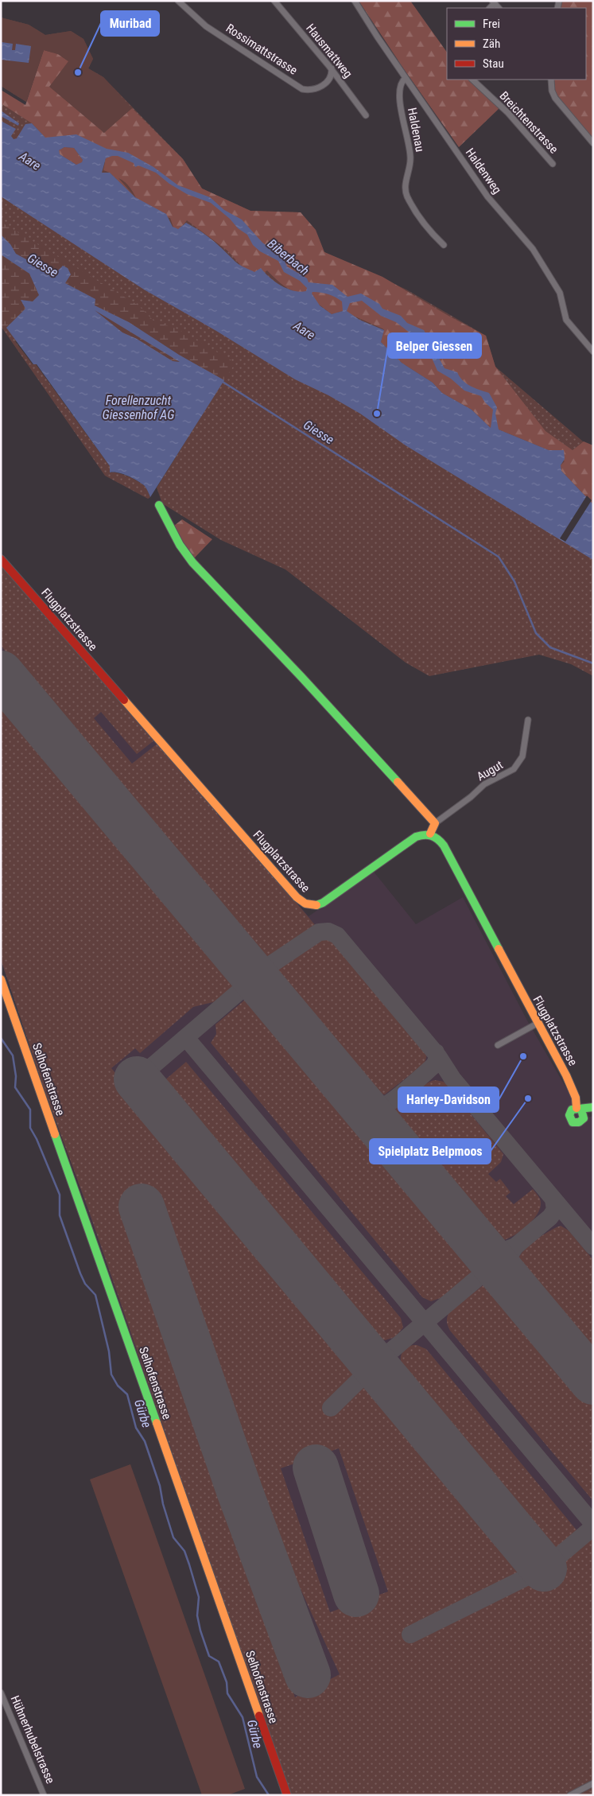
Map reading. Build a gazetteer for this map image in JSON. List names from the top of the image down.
{
  "streets": {
    "street": [
      "Rossimattstrasse",
      "Hausmattweg",
      "Breichtenstrasse",
      "Haldenau",
      "Haldenweg",
      "Flugplatzstrasse",
      "Augut",
      "Selhofenstrasse",
      "Hühnerhubelstrasse"
    ]
  },
  "crossings": [
    ["Rossimattstrasse", "Hausmattweg"],
    ["Haldenau", "Haldenweg"]
  ],
  "water": [
    "Aare",
    "Biberbach",
    "Giesse",
    "Forellenzucht Giessenhof AG",
    "Gürbe"
  ],
  "places": [
    "Muribad",
    "Belper Giessen",
    "Harley-Davidson",
    "Spielplatz Belpmoos"
  ],
  "legend": ["Frei", "Zäh", "Stau"]
}
